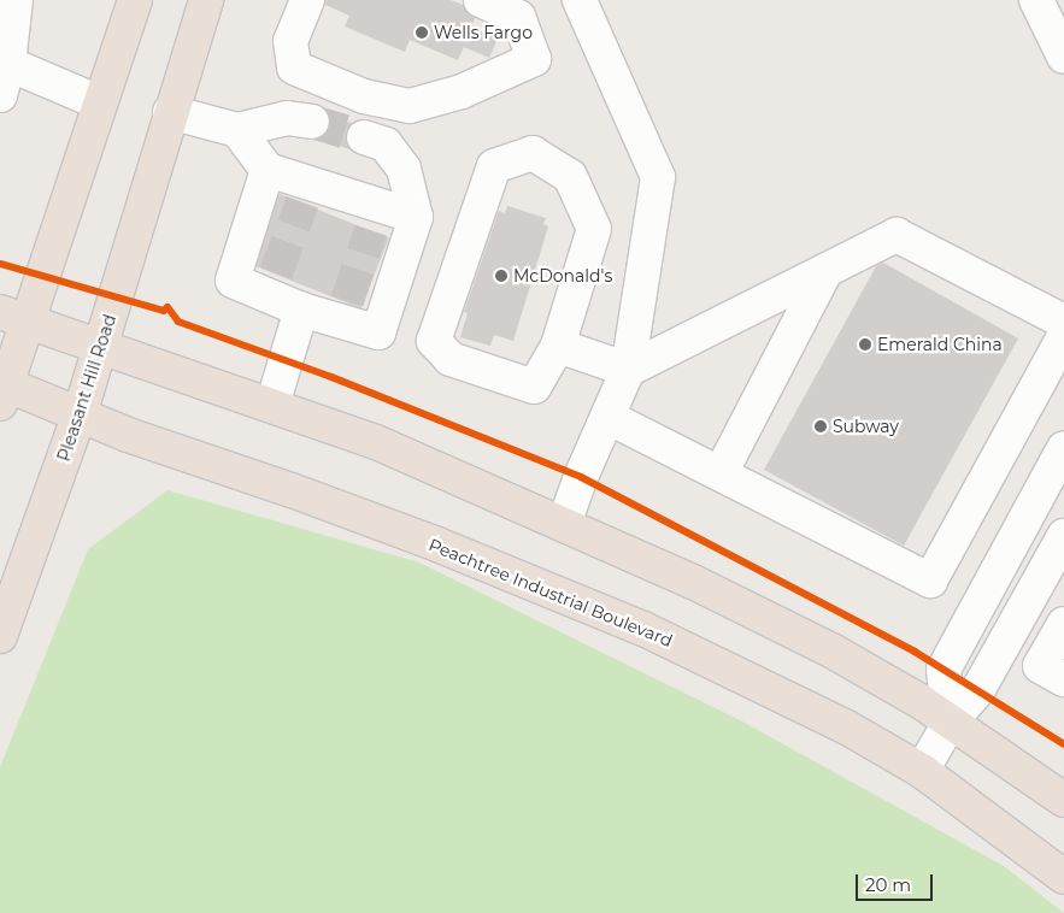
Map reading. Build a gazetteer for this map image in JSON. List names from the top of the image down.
{
  "streets": {
    "highway": ["Pleasant Hill Road", "Peachtree Industrial Boulevard"]
  },
  "crossings": [
    ["Pleasant Hill Road", "Peachtree Industrial Boulevard"]
  ],
  "places": [
    "Wells Fargo",
    "McDonald's",
    "Emerald China",
    "Subway"
  ],
  "scale_bar": "20 m"
}
